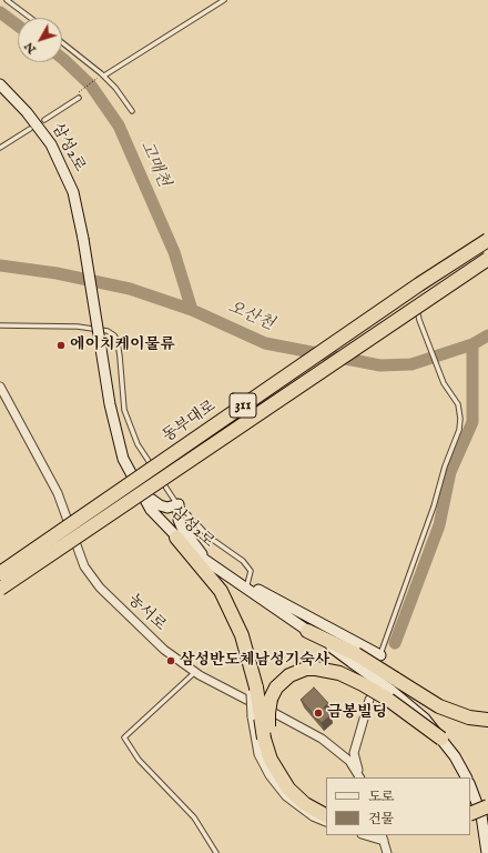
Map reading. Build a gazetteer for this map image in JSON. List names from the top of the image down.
{
  "streets": {
    "highway": ["311", "동부대로"],
    "main road": ["삼성2로"],
    "street": ["농서로"]
  },
  "water": ["고매천", "오산천"],
  "places": ["에이치케이물류", "삼성반도체남성기숙사", "금봉빌딩"],
  "legend": ["도로", "건물"],
  "north": "bottom left"
}
